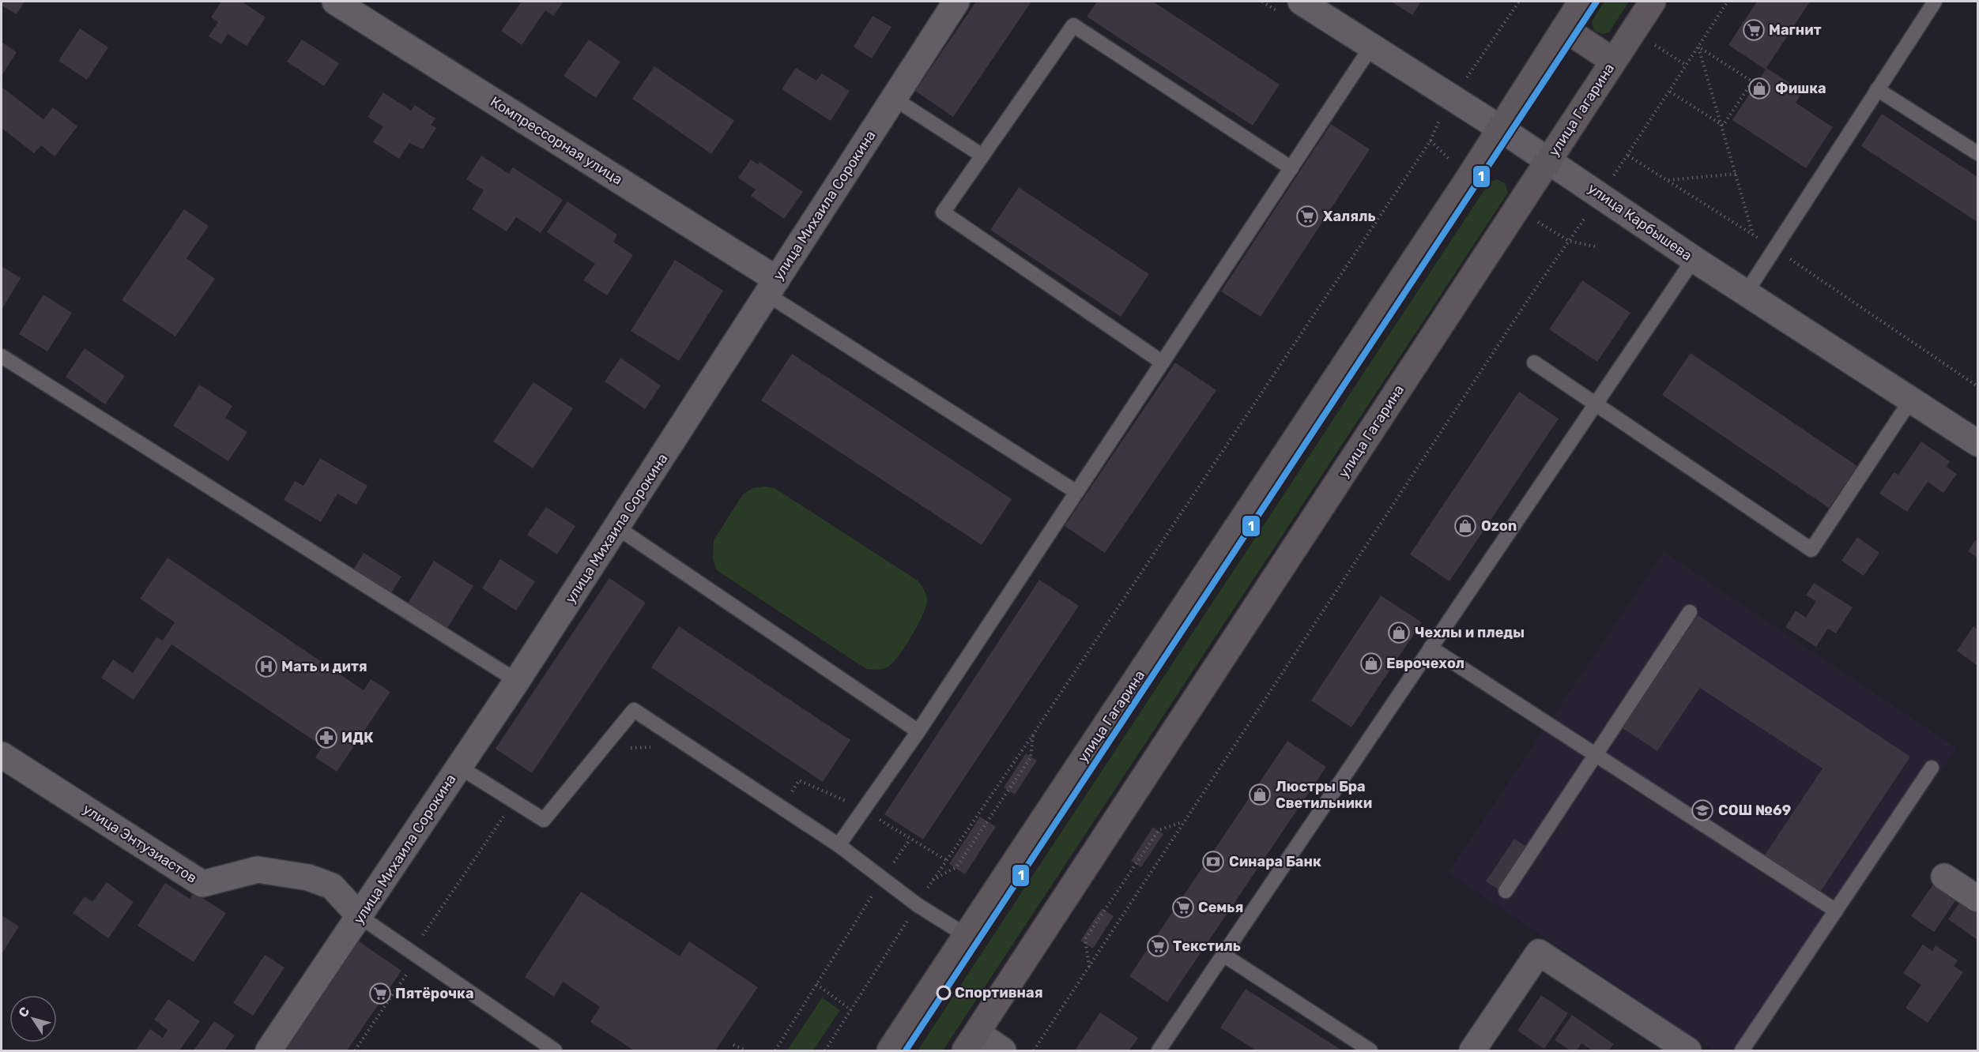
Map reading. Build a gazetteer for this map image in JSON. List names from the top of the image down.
{
  "streets": {
    "main road": ["улица Гагарина"],
    "street": [
      "Компрессорная улица",
      "улица Михаила Сорокина",
      "улица Карбышева",
      "улица Энтузиастов"
    ]
  },
  "crossings": [
    ["улица Гагарина", "улица Карбышева"],
    ["Компрессорная улица", "улица Михаила Сорокина"],
    ["улица Михаила Сорокина", "улица Энтузиастов"]
  ],
  "places": {
    "supermarket": [
      "Магнит",
      "Халяль",
      "Семья",
      "Текстиль",
      "Пятёрочка"
    ],
    "shop": [
      "Фишка",
      "Ozon",
      "Чехлы и пледы",
      "Еврочехол",
      "Люстры Бра Светильники"
    ],
    "hospital": ["Мать и дитя"],
    "pharmacy": ["ИДК"],
    "school or university": ["СОШ №69"],
    "bank": ["Синара Банк"],
    "other": ["Спортивная"]
  },
  "lines": ["transit line 1"],
  "north": "top left"
}
